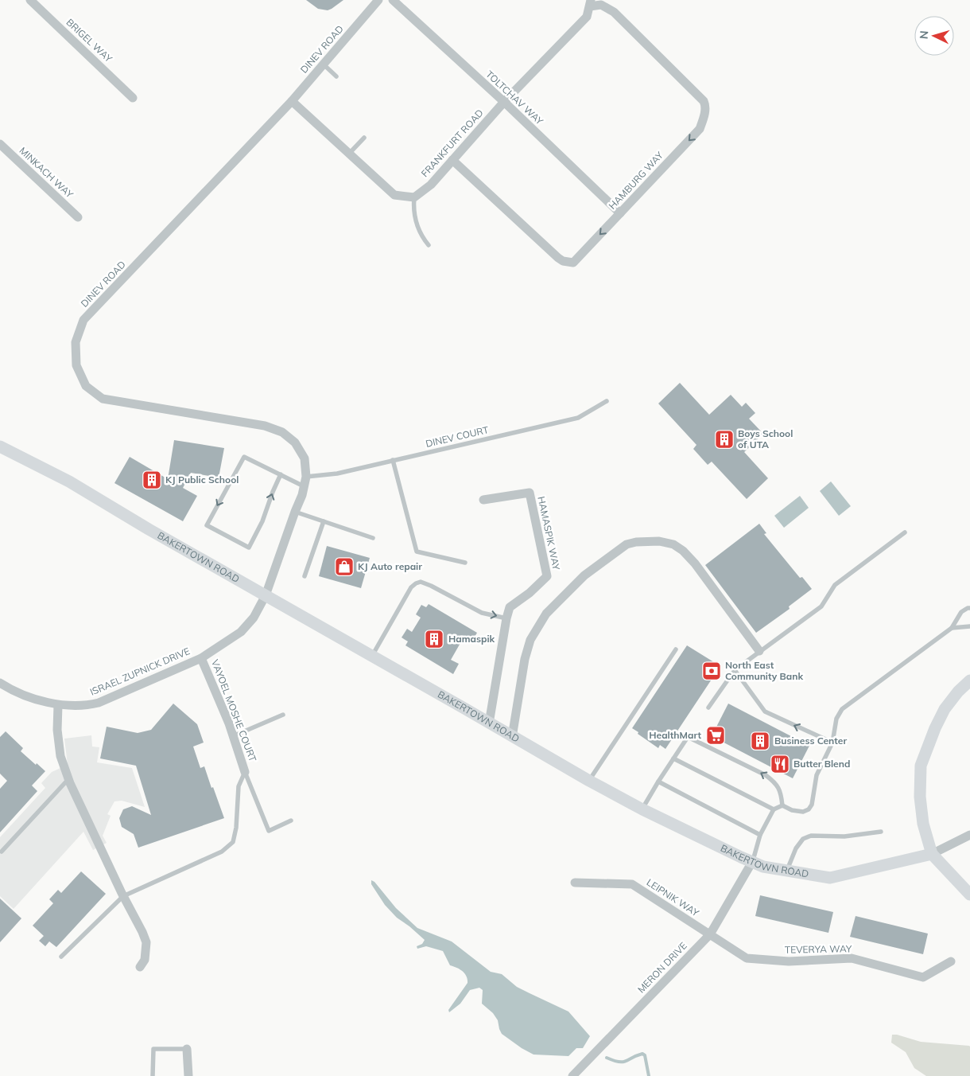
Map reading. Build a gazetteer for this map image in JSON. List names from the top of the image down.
{
  "streets": {
    "street": [
      "BRIGEL WAY",
      "DINEV ROAD",
      "TOLTCHAV WAY",
      "FRANKFURT ROAD",
      "MINKACH WAY",
      "HAMBURG WAY",
      "HAMASPIK WAY",
      "BAKERTOWN ROAD",
      "ISRAEL ZUPNICK DRIVE",
      "VAYOEL MOSHE COURT",
      "LEIPNIK WAY",
      "TEVERYA WAY",
      "MERON DRIVE"
    ],
    "lane": ["DINEV COURT"]
  },
  "crossings": [
    ["DINEV ROAD", "DINEV COURT"],
    ["DINEV ROAD", "BAKERTOWN ROAD"],
    ["DINEV ROAD", "ISRAEL ZUPNICK DRIVE"],
    ["TOLTCHAV WAY", "FRANKFURT ROAD"],
    ["TOLTCHAV WAY", "HAMBURG WAY"],
    ["FRANKFURT ROAD", "HAMBURG WAY"],
    ["HAMASPIK WAY", "BAKERTOWN ROAD"],
    ["BAKERTOWN ROAD", "ISRAEL ZUPNICK DRIVE"],
    ["BAKERTOWN ROAD", "MERON DRIVE"],
    ["ISRAEL ZUPNICK DRIVE", "VAYOEL MOSHE COURT"],
    ["LEIPNIK WAY", "TEVERYA WAY"],
    ["LEIPNIK WAY", "MERON DRIVE"],
    ["TEVERYA WAY", "MERON DRIVE"]
  ],
  "places": {
    "building": [
      "Boys School of UTA",
      "KJ Public School",
      "Hamaspik",
      "Business Center"
    ],
    "shop": ["KJ Auto repair"],
    "bank": ["North East Community Bank"],
    "supermarket": ["HealthMart"],
    "restaurant": ["Butter Blend"]
  },
  "north": "left"
}
